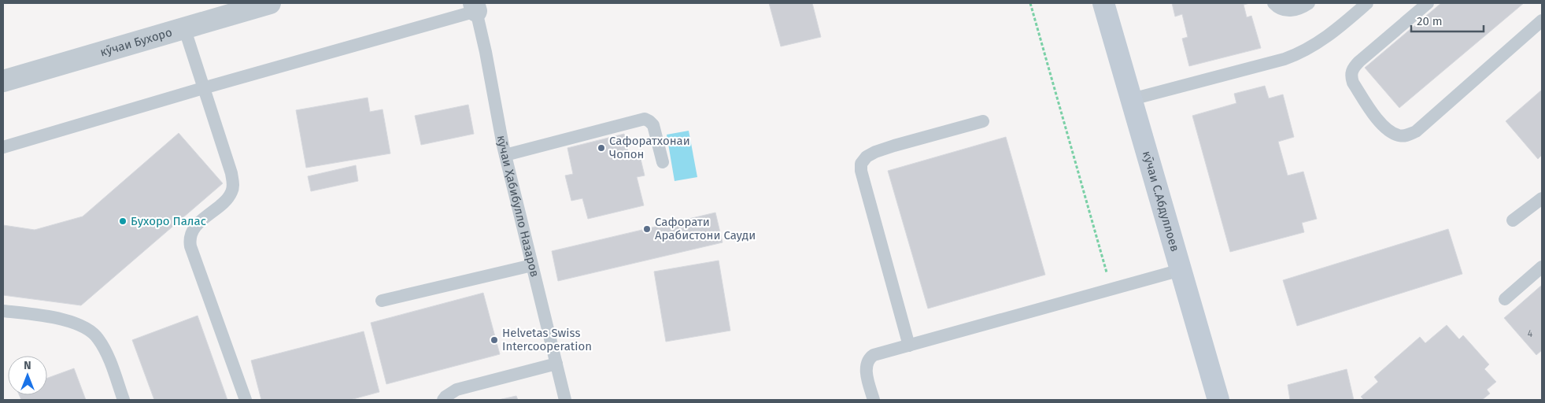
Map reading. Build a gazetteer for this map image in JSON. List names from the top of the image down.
{
  "streets": {
    "street": ["кӯчаи Бухоро", "кӯчаи С.Абдуллоев"],
    "lane": ["кӯчаи Ҳабибулло Назаров"]
  },
  "places": [
    "Сафоратхонаи Чопон",
    "Бухоро Палас",
    "Сафорати Арабистони Сауди",
    "Helvetas Swiss Intercooperation"
  ],
  "house_numbers": ["4"],
  "scale_bar": "20 m",
  "north": "top"
}
